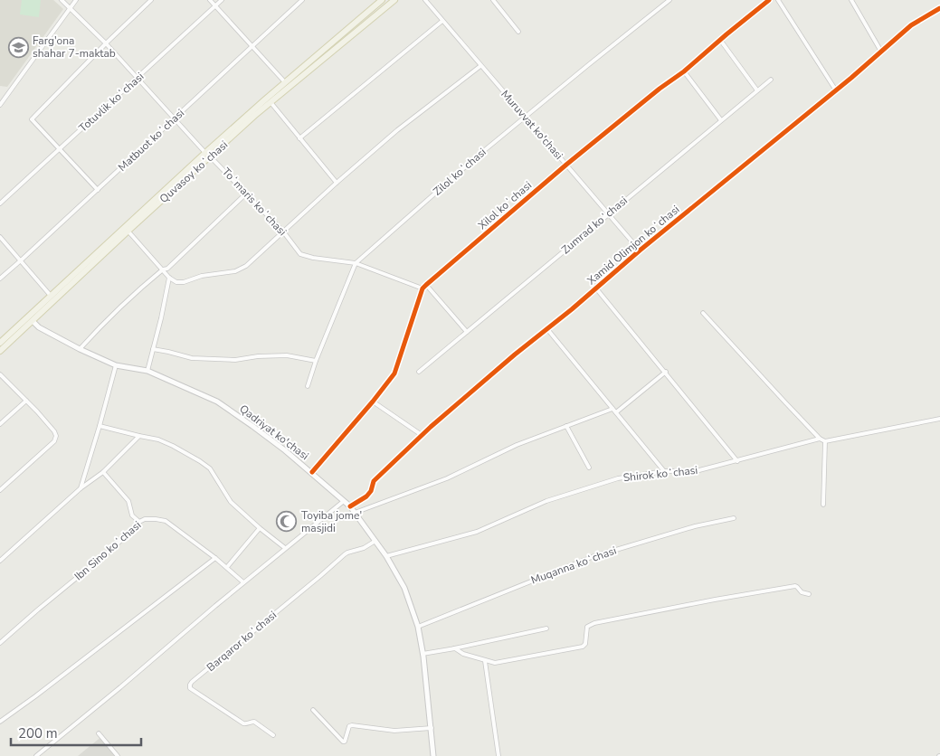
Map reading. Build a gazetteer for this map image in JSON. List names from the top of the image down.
{
  "streets": {
    "main road": ["Quvasoy koʻchasi"],
    "street": [
      "Totuvlik koʻchasi",
      "Muruvvat ko'chasi",
      "Matbuot koʻchasi",
      "Zilol koʻchasi",
      "Toʻmaris koʻchasi",
      "Xilol koʻchasi",
      "Zumrad koʻchasi",
      "Xamid Olimjon koʻchasi",
      "Qadriyat ko'chasi",
      "Shirok koʻchasi",
      "Ibn Sino koʻchasi",
      "Muqanna koʻchasi",
      "Barqaror koʻchasi"
    ]
  },
  "crossings": [
    ["Totuvlik koʻchasi", "Toʻmaris koʻchasi"],
    ["Muruvvat ko'chasi", "Zilol koʻchasi"],
    ["Muruvvat ko'chasi", "Xilol koʻchasi"],
    ["Muruvvat ko'chasi", "Zumrad koʻchasi"],
    ["Muruvvat ko'chasi", "Xamid Olimjon koʻchasi"],
    ["Matbuot koʻchasi", "Toʻmaris koʻchasi"],
    ["Quvasoy koʻchasi", "Toʻmaris koʻchasi"],
    ["Quvasoy koʻchasi", "Qadriyat ko'chasi"],
    ["Zilol koʻchasi", "Toʻmaris koʻchasi"],
    ["Toʻmaris koʻchasi", "Xilol koʻchasi"],
    ["Xilol koʻchasi", "Qadriyat ko'chasi"],
    ["Xamid Olimjon koʻchasi", "Qadriyat ko'chasi"],
    ["Qadriyat ko'chasi", "Shirok koʻchasi"],
    ["Qadriyat ko'chasi", "Muqanna koʻchasi"],
    ["Qadriyat ko'chasi", "Barqaror koʻchasi"]
  ],
  "places": {
    "school or university": ["Farg'ona shahar 7-maktab"],
    "mosque": ["Toyiba jome' masjidi"]
  },
  "scale_bar": "200 m"
}
